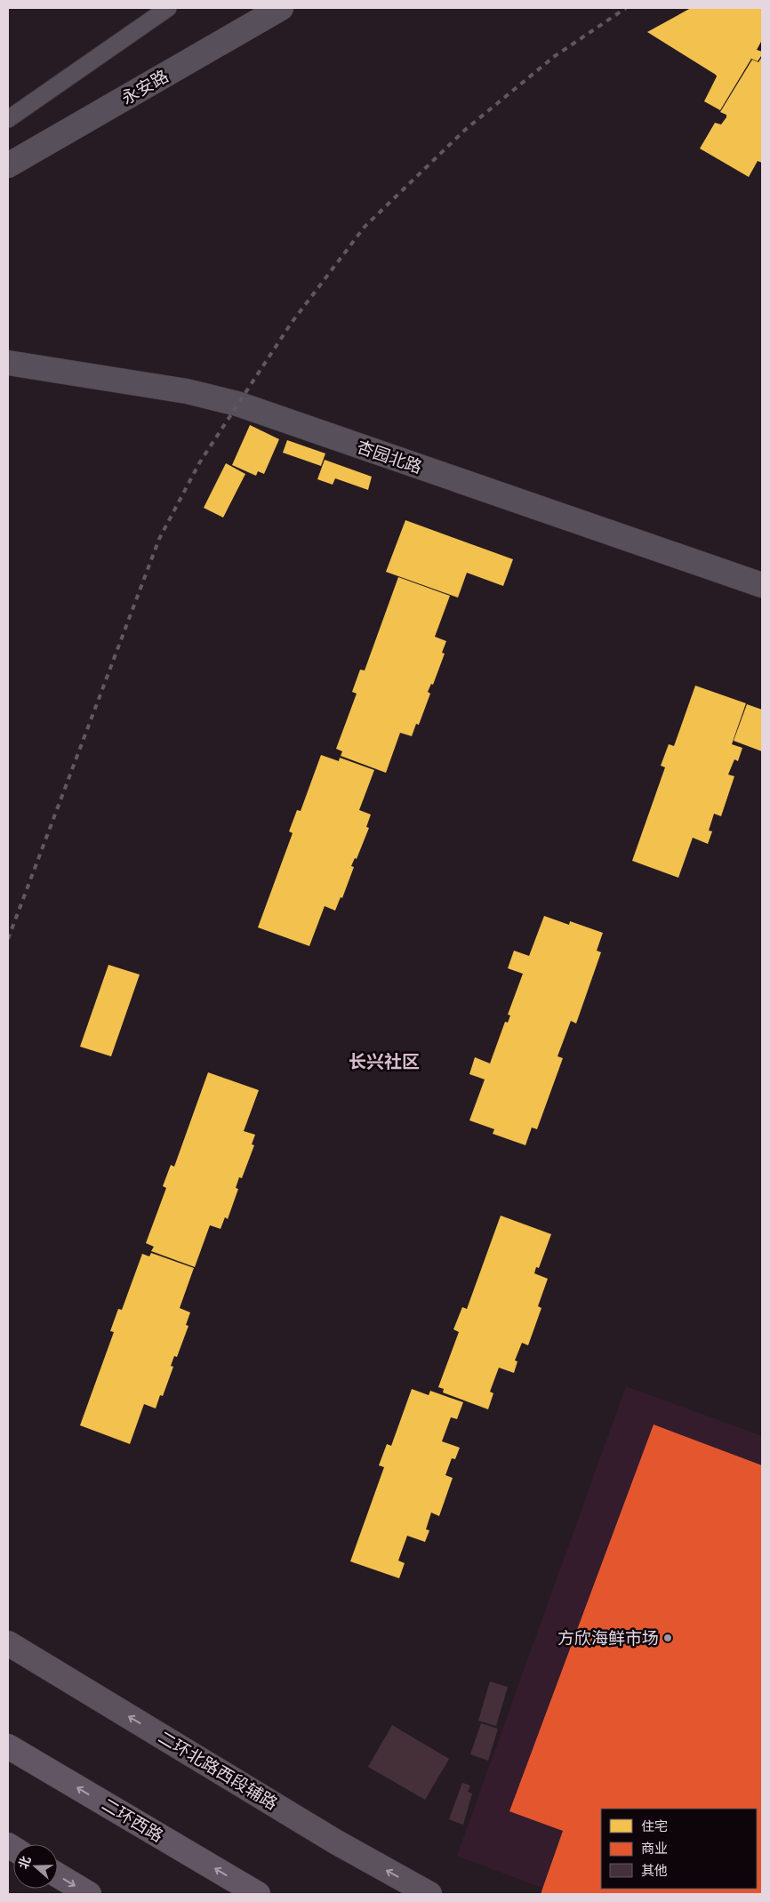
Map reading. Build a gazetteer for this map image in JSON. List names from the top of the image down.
{
  "streets": {
    "highway": ["二环西路"],
    "main road": ["二环北路西段辅路"],
    "street": ["永安路", "杏园北路"]
  },
  "one_way": ["二环北路西段辅路", "二环西路"],
  "districts": ["长兴社区"],
  "places": ["方欣海鲜市场"],
  "legend": ["住宅", "商业", "其他"],
  "north": "left"
}
